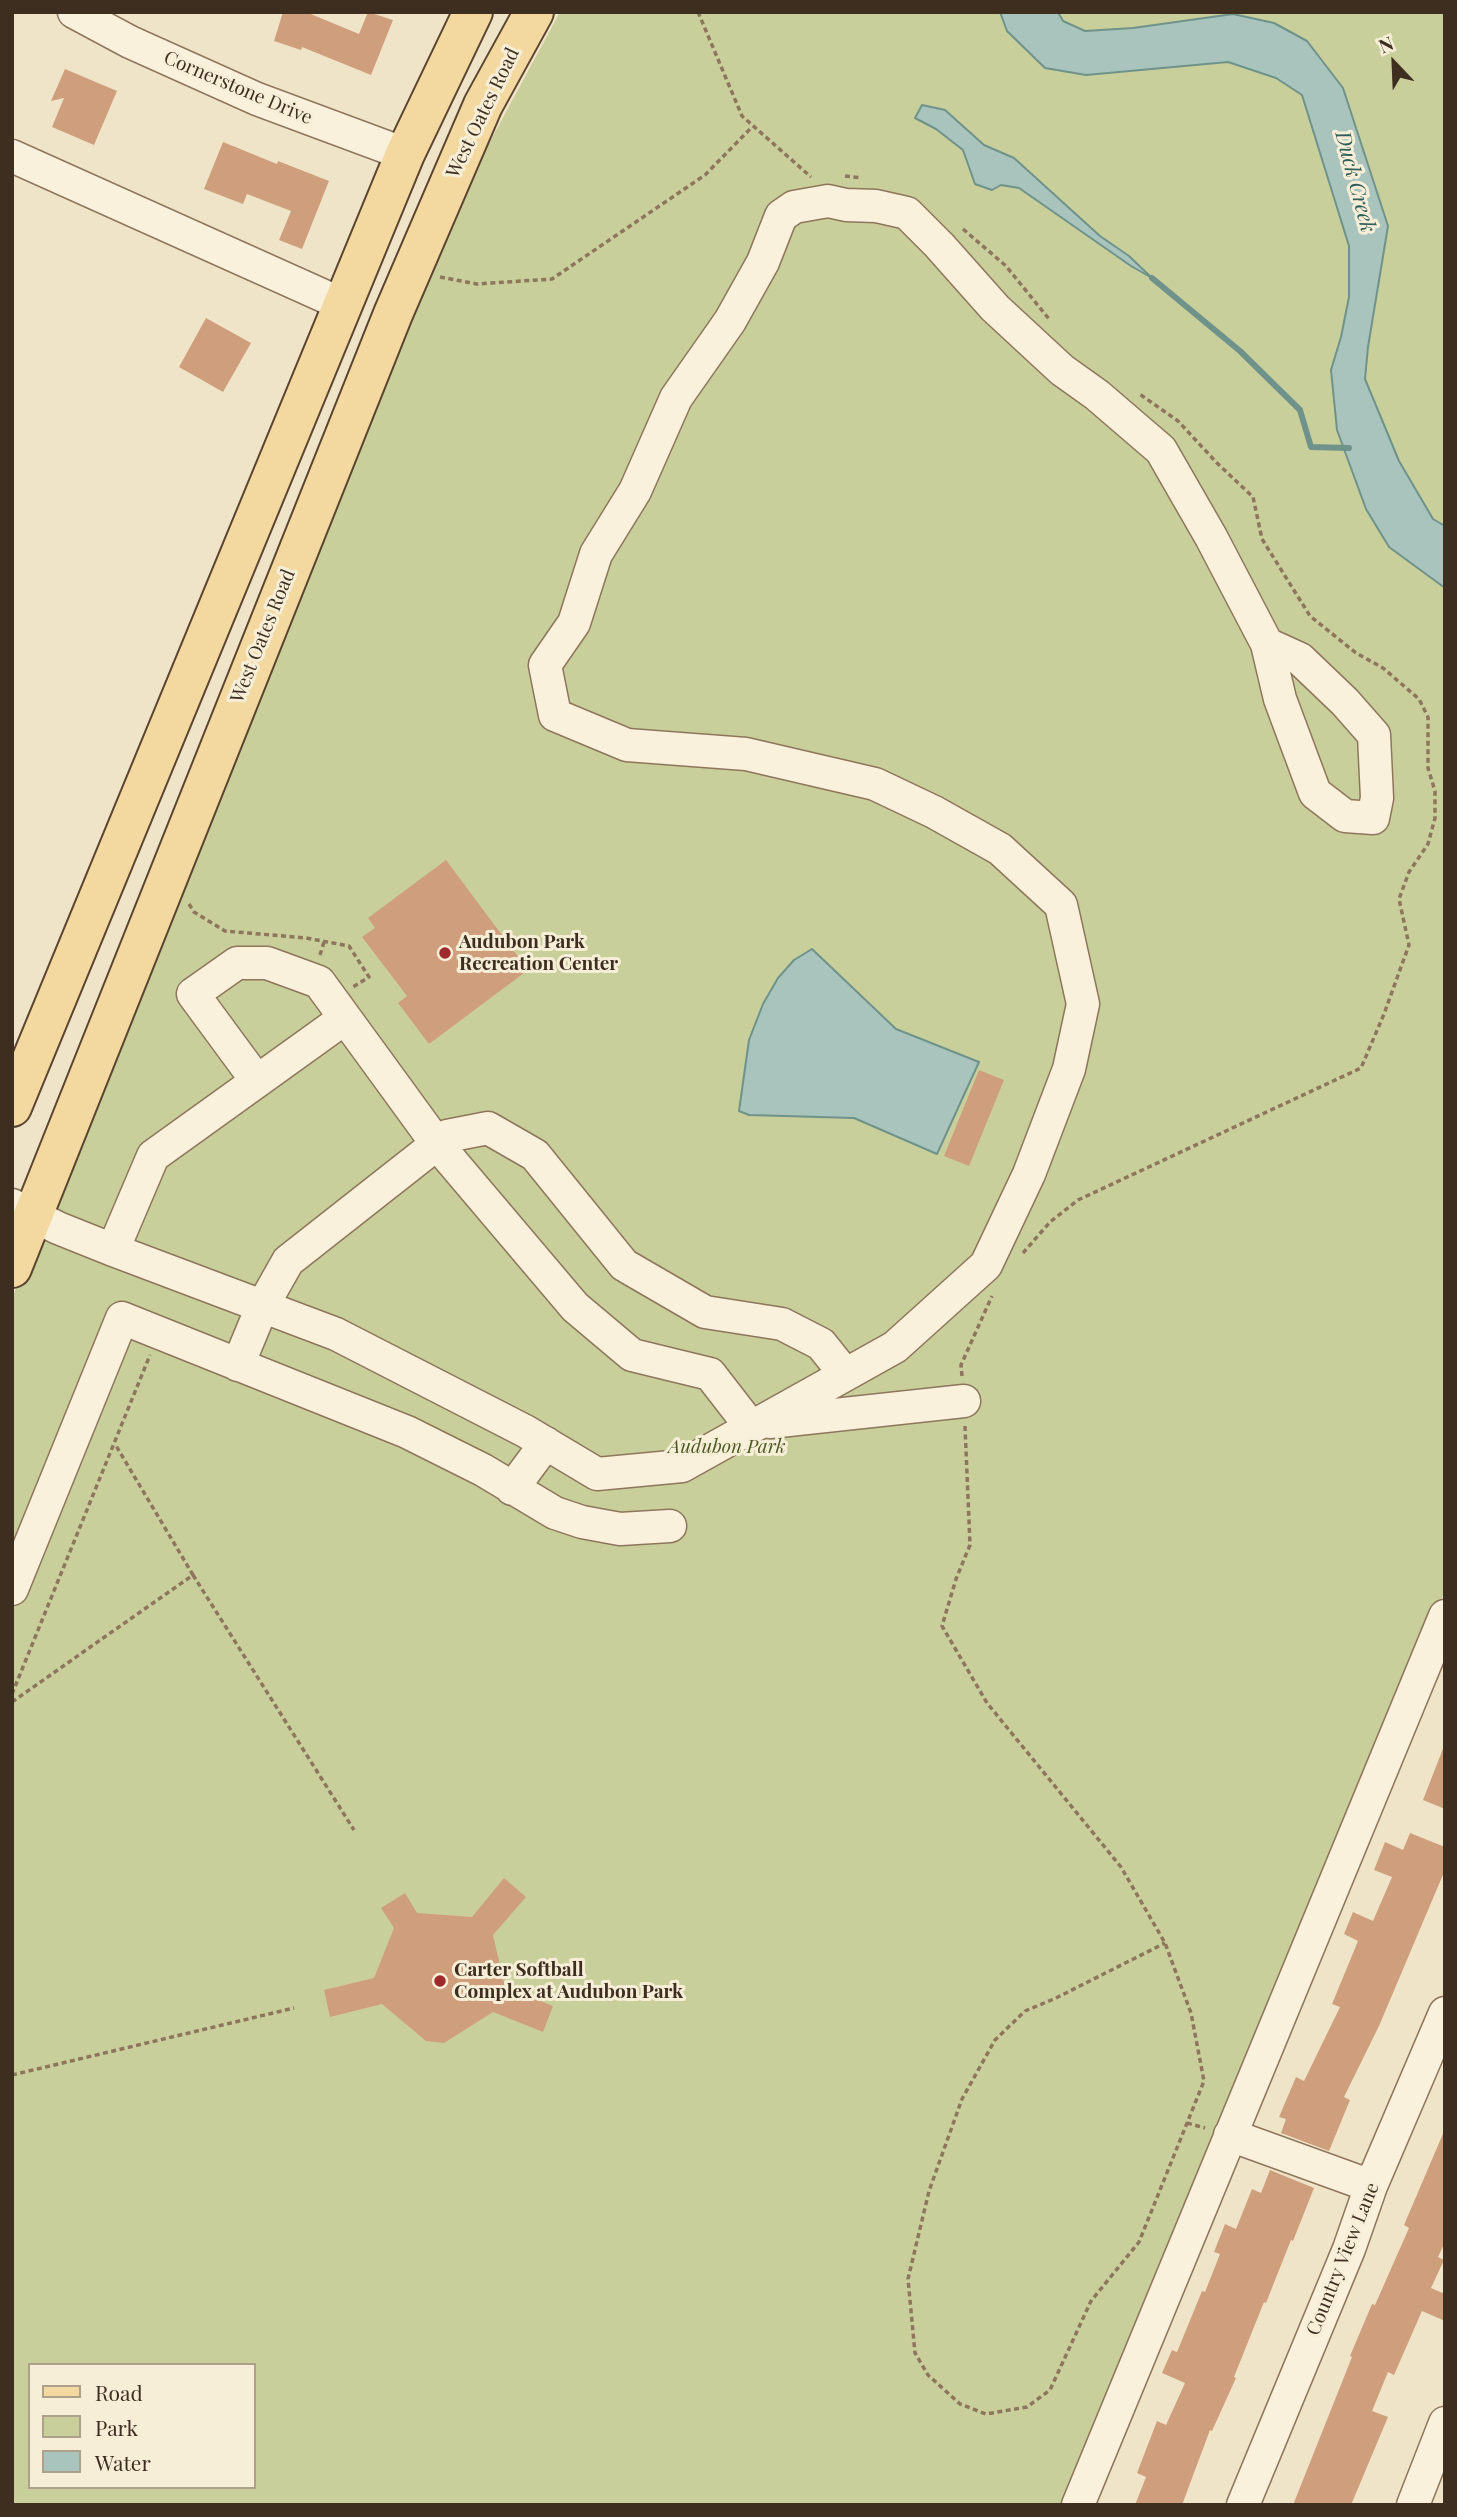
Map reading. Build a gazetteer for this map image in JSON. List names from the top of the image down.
{
  "streets": {
    "main road": ["West Oates Road"],
    "street": ["Cornerstone Drive", "Country View Lane"]
  },
  "water": ["Duck Creek"],
  "parks": ["Audubon Park"],
  "places": ["Audubon Park Recreation Center", "Carter Softball Complex at Audubon Park"],
  "legend": ["Road", "Park", "Water"],
  "north": "top left"
}
